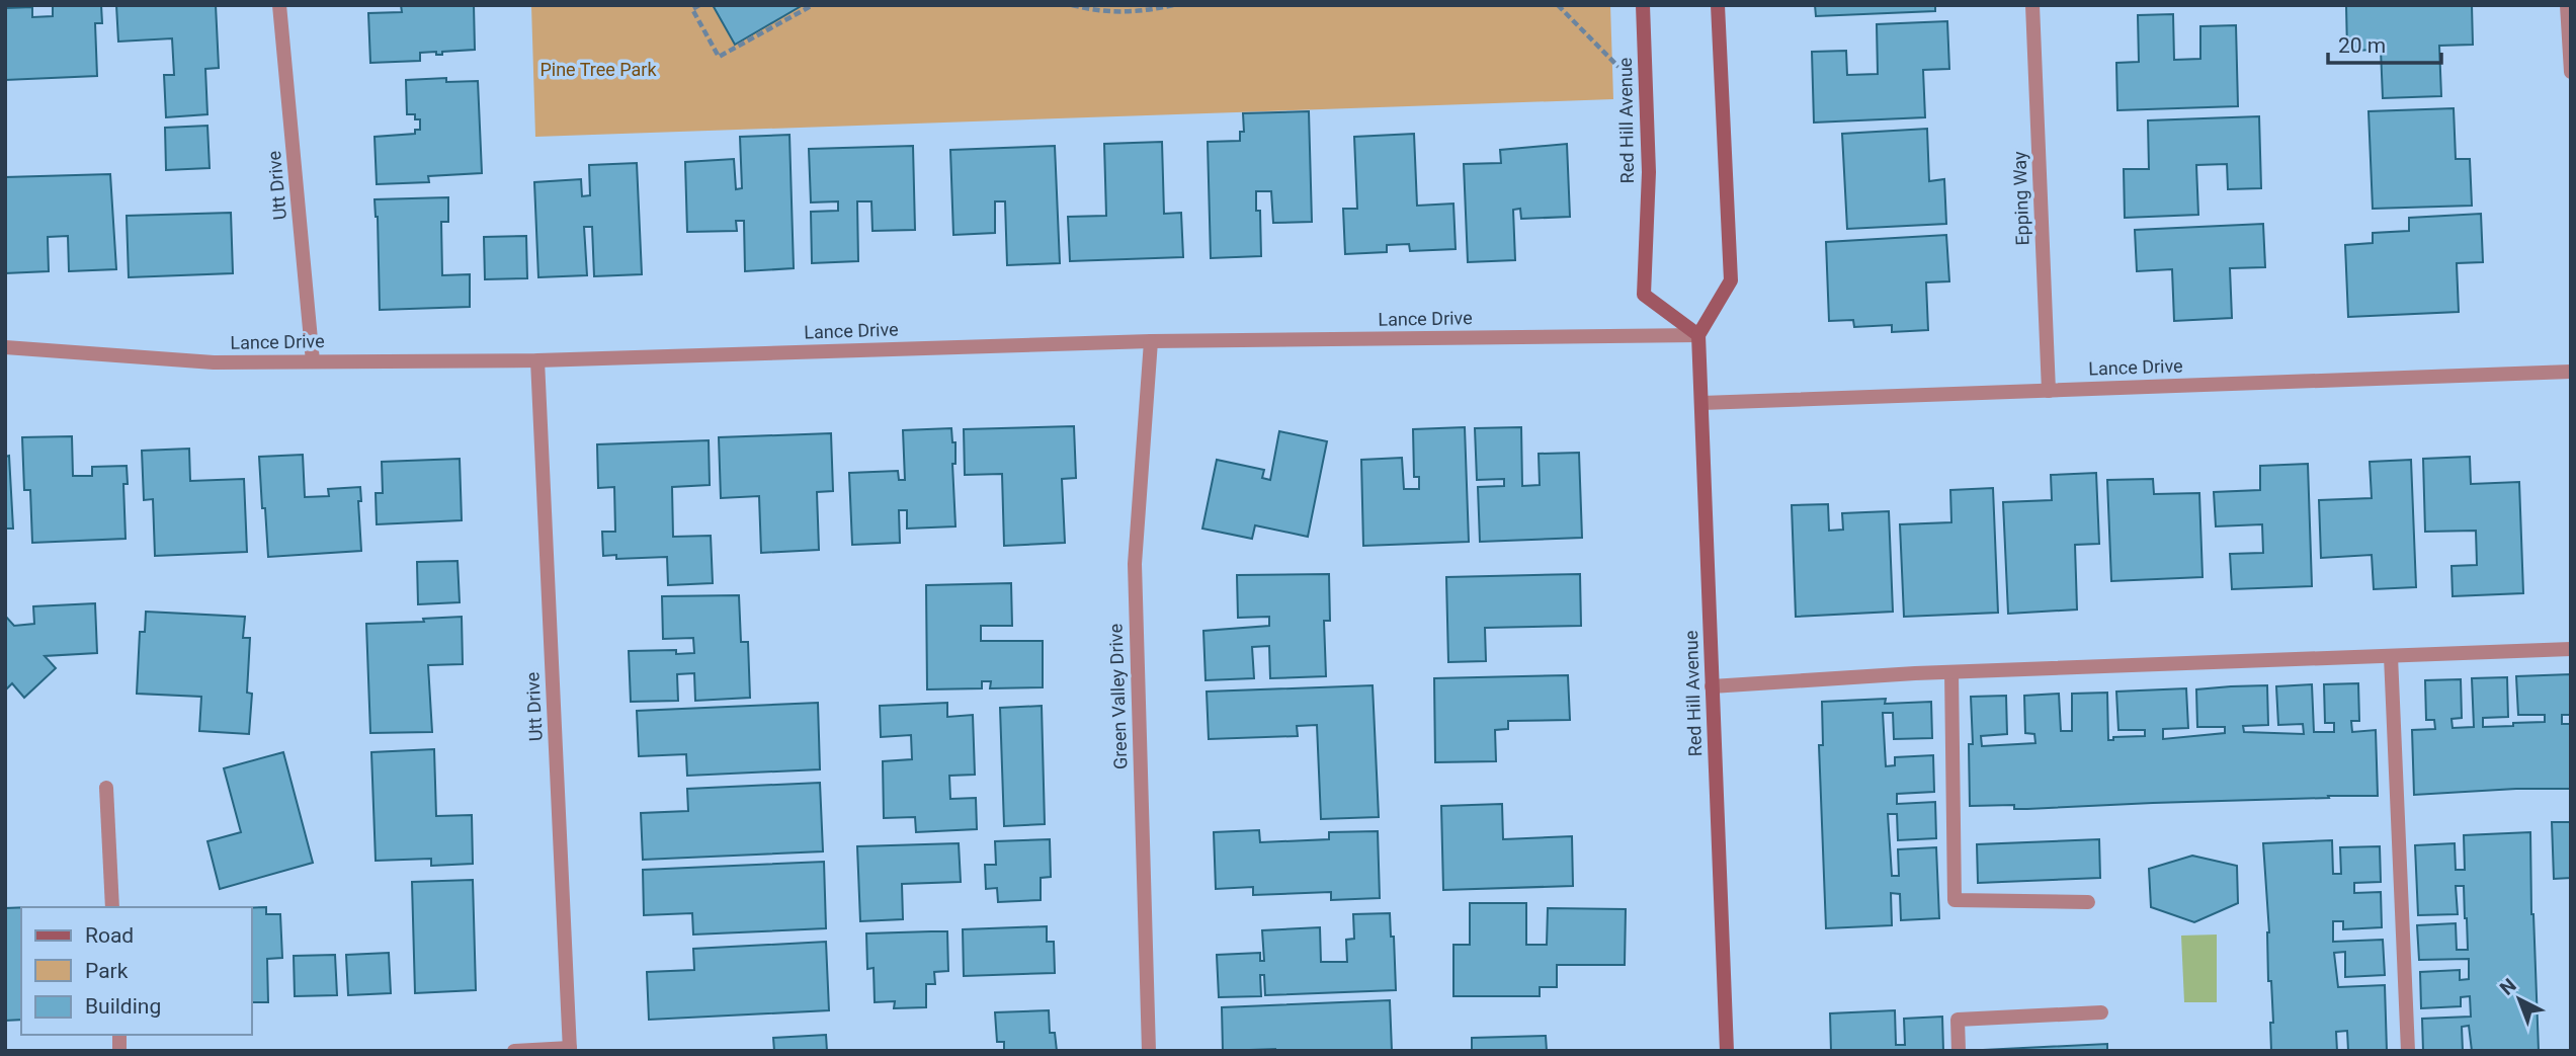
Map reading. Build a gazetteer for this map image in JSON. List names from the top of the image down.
{
  "streets": {
    "main road": ["Red Hill Avenue"],
    "street": [
      "Utt Drive",
      "Epping Way",
      "Lance Drive",
      "Green Valley Drive"
    ]
  },
  "crossings": [
    ["Red Hill Avenue", "Lance Drive"],
    ["Utt Drive", "Lance Drive"],
    ["Epping Way", "Lance Drive"],
    ["Lance Drive", "Green Valley Drive"]
  ],
  "parks": ["Pine Tree Park"],
  "legend": ["Road", "Park", "Building"],
  "scale_bar": "20 m",
  "north": "top left"
}
